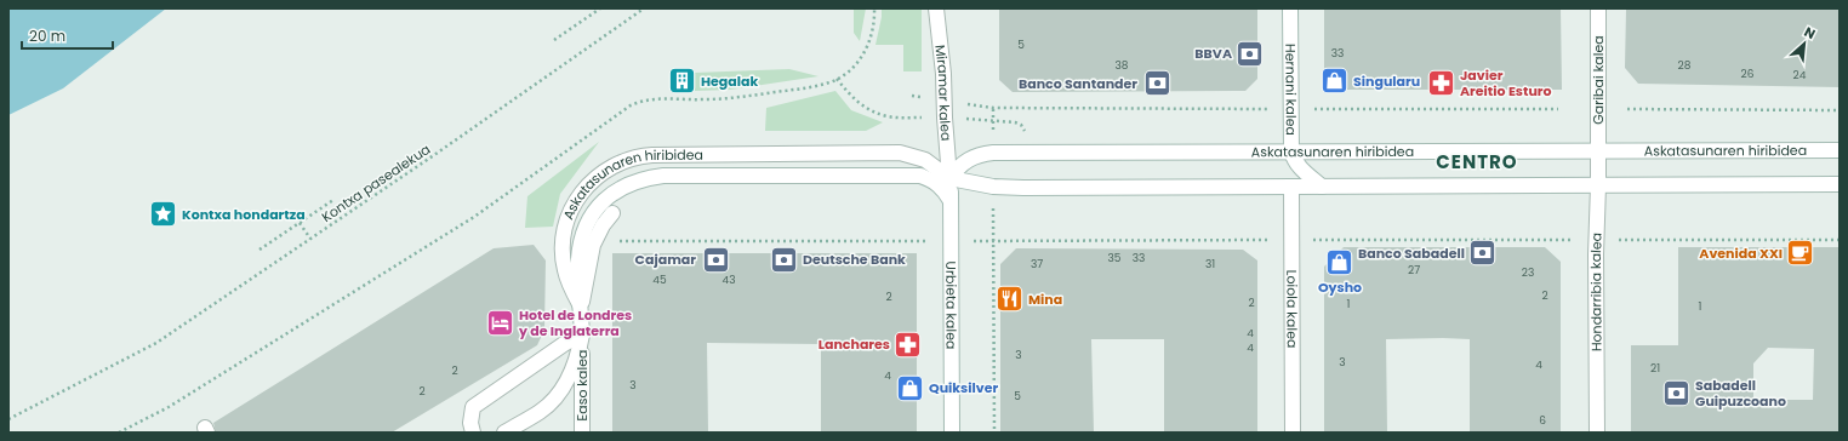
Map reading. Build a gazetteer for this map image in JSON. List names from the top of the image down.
{
  "streets": {
    "main road": [
      "Garibai kalea",
      "Hernani kalea",
      "Miramar kalea",
      "Askatasunaren hiribidea",
      "Hondarribia kalea",
      "Urbieta kalea",
      "Loiola kalea",
      "Easo kalea"
    ],
    "path": ["Kontxa pasealekua"]
  },
  "crossings": [
    ["Garibai kalea", "Askatasunaren hiribidea"],
    ["Garibai kalea", "Hondarribia kalea"],
    ["Hernani kalea", "Askatasunaren hiribidea"],
    ["Miramar kalea", "Askatasunaren hiribidea"],
    ["Miramar kalea", "Urbieta kalea"],
    ["Askatasunaren hiribidea", "Hondarribia kalea"],
    ["Askatasunaren hiribidea", "Urbieta kalea"],
    ["Askatasunaren hiribidea", "Loiola kalea"],
    ["Askatasunaren hiribidea", "Easo kalea"]
  ],
  "districts": ["CENTRO"],
  "places": {
    "bank": [
      "BBVA",
      "Banco Santander",
      "Banco Sabadell",
      "Cajamar",
      "Deutsche Bank",
      "Sabadell Guipuzcoano"
    ],
    "building": ["Hegalak"],
    "shop": ["Singularu", "Oysho", "Quiksilver"],
    "pharmacy": ["Javier Areitio Esturo", "Lanchares"],
    "place": ["Kontxa hondartza"],
    "cafe": ["Avenida XXI"],
    "restaurant": ["Mina"],
    "hotel": ["Hotel de Londres y de Inglaterra"]
  },
  "house_numbers": [
    "5",
    "33",
    "38",
    "28",
    "26",
    "24",
    "35",
    "33",
    "37",
    "31",
    "27",
    "23",
    "45",
    "43",
    "2",
    "2",
    "2",
    "1",
    "1",
    "4",
    "4",
    "3",
    "3",
    "4",
    "21",
    "2",
    "4",
    "3",
    "2",
    "5",
    "6"
  ],
  "scale_bar": "20 m",
  "north": "top right"
}
